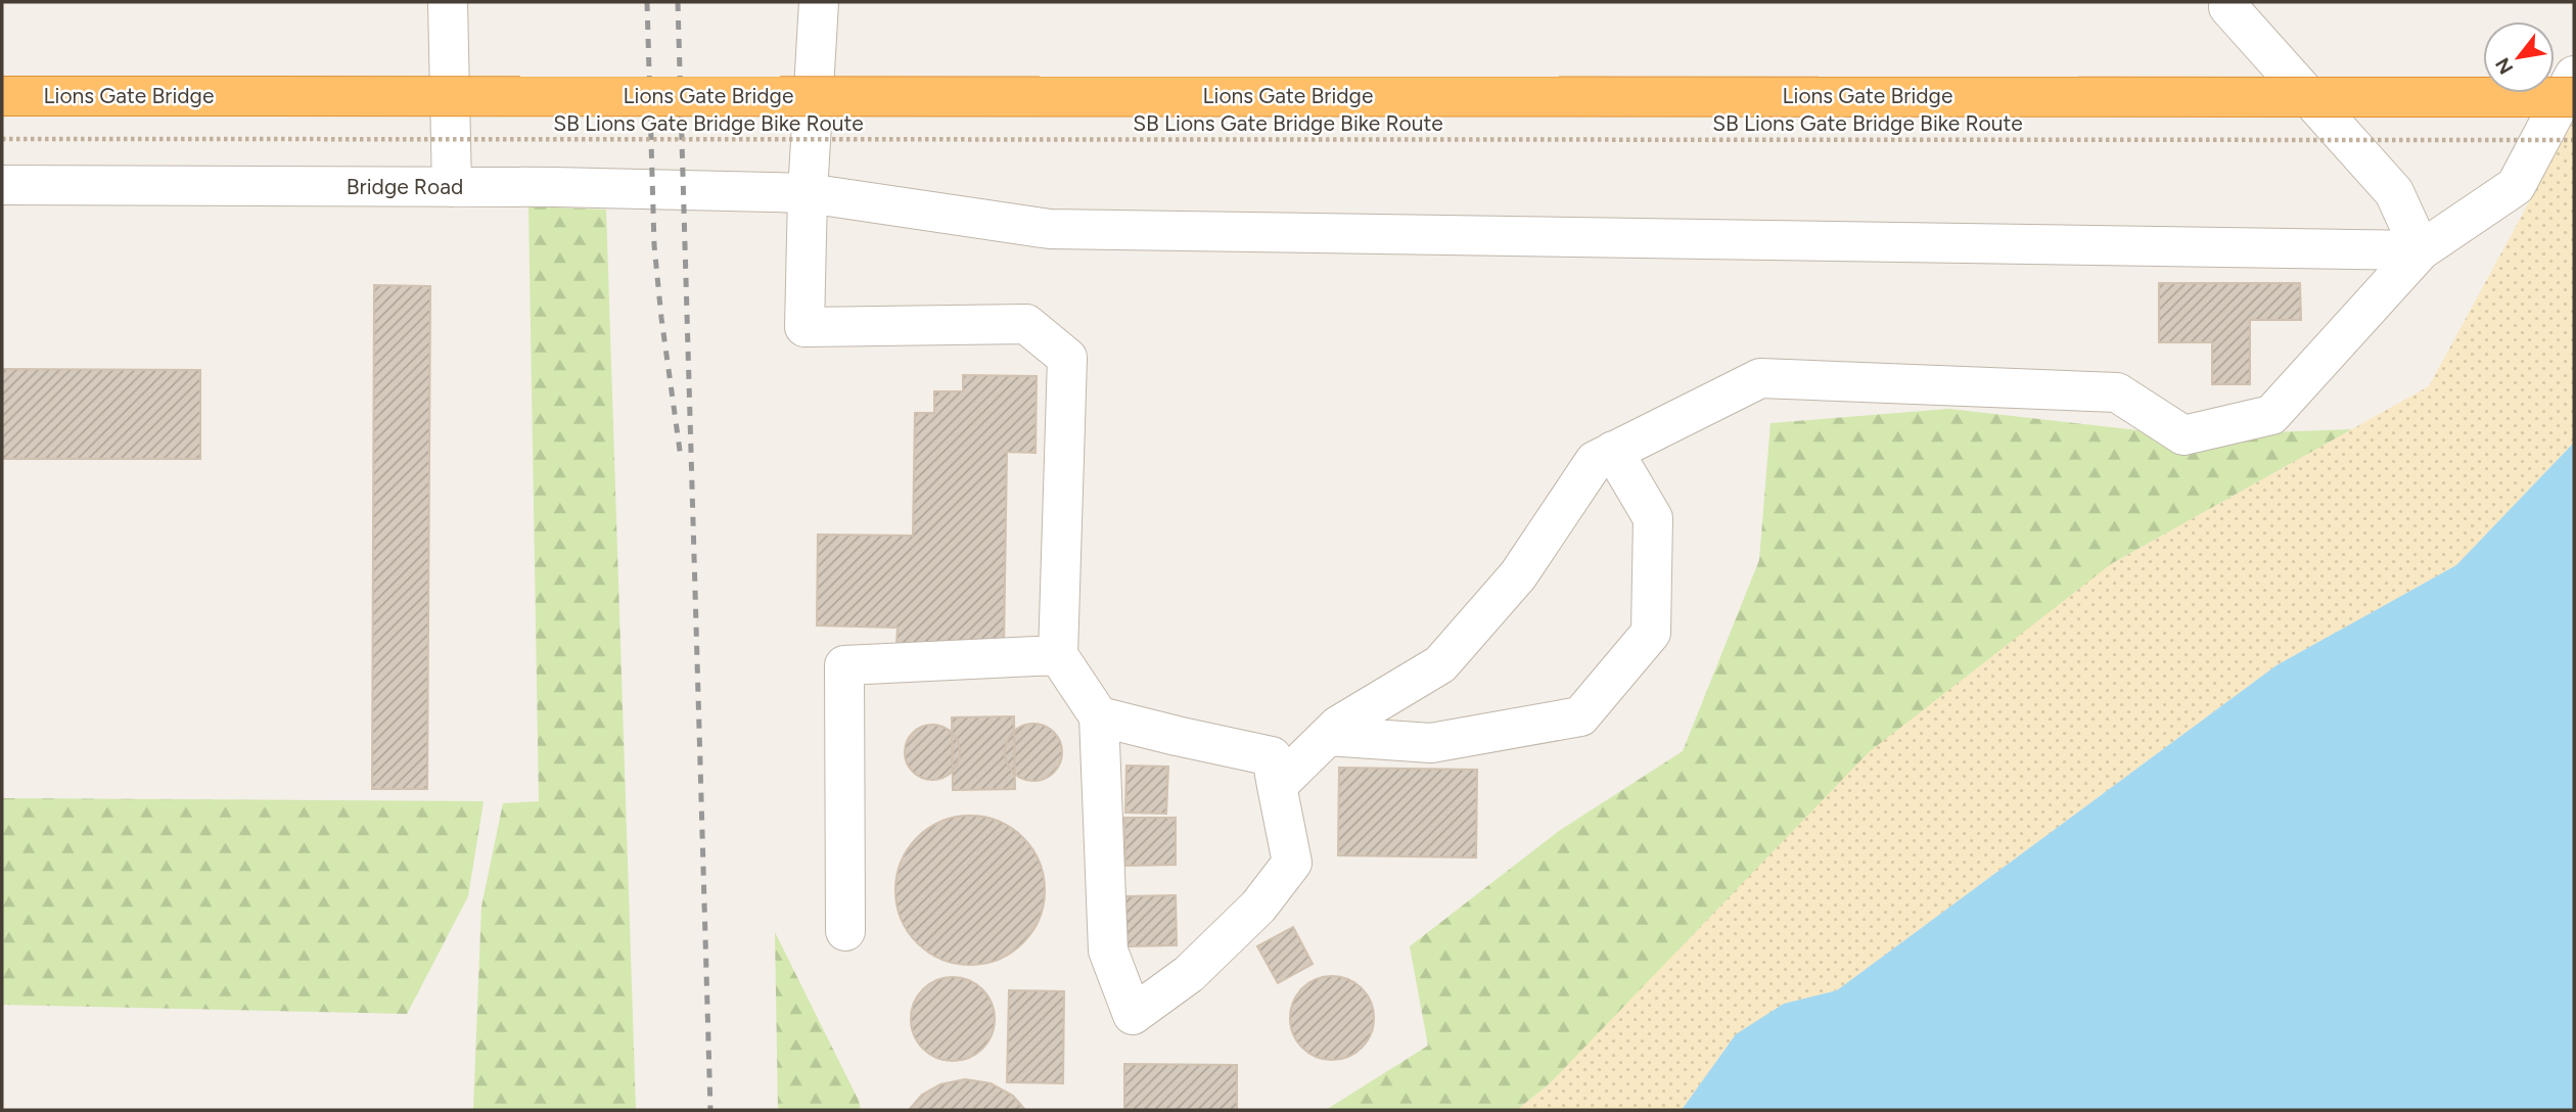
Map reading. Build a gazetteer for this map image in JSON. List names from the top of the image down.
{
  "streets": {
    "highway": ["Lions Gate Bridge"],
    "street": ["Bridge Road"],
    "path": ["SB Lions Gate Bridge Bike Route"]
  },
  "north": "bottom left"
}
